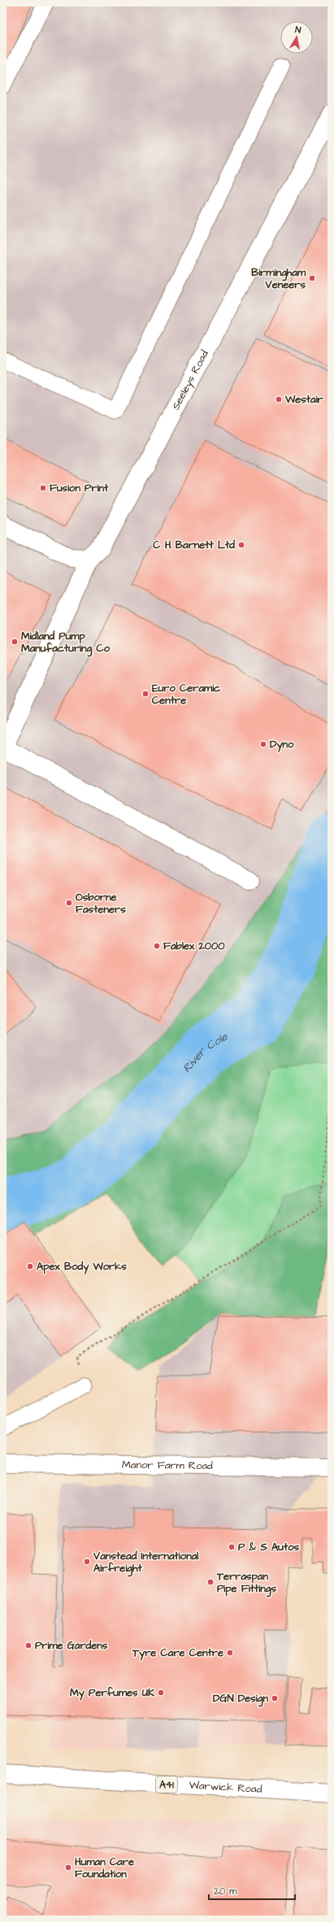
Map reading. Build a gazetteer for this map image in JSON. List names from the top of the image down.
{
  "streets": {
    "main road": [
      "Seeleys Road",
      "Manor Farm Road",
      "A41",
      "Warwick Road"
    ]
  },
  "water": ["River Cole"],
  "places": [
    "Birmingham Veneers",
    "Westair",
    "Fusion Print",
    "C H Barnett Ltd",
    "Midland Pump Manufacturing Co",
    "Euro Ceramic Centre",
    "Dyno",
    "Osborne Fasteners",
    "Fablex 2000",
    "Apex Body Works",
    "P & S Autos",
    "Vanstead International Airfreight",
    "Terraspan Pipe Fittings",
    "Prime Gardens",
    "Tyre Care Centre",
    "My Perfumes UK",
    "DGN Design",
    "Human Care Foundation"
  ],
  "scale_bar": "20 m",
  "north": "top"
}
